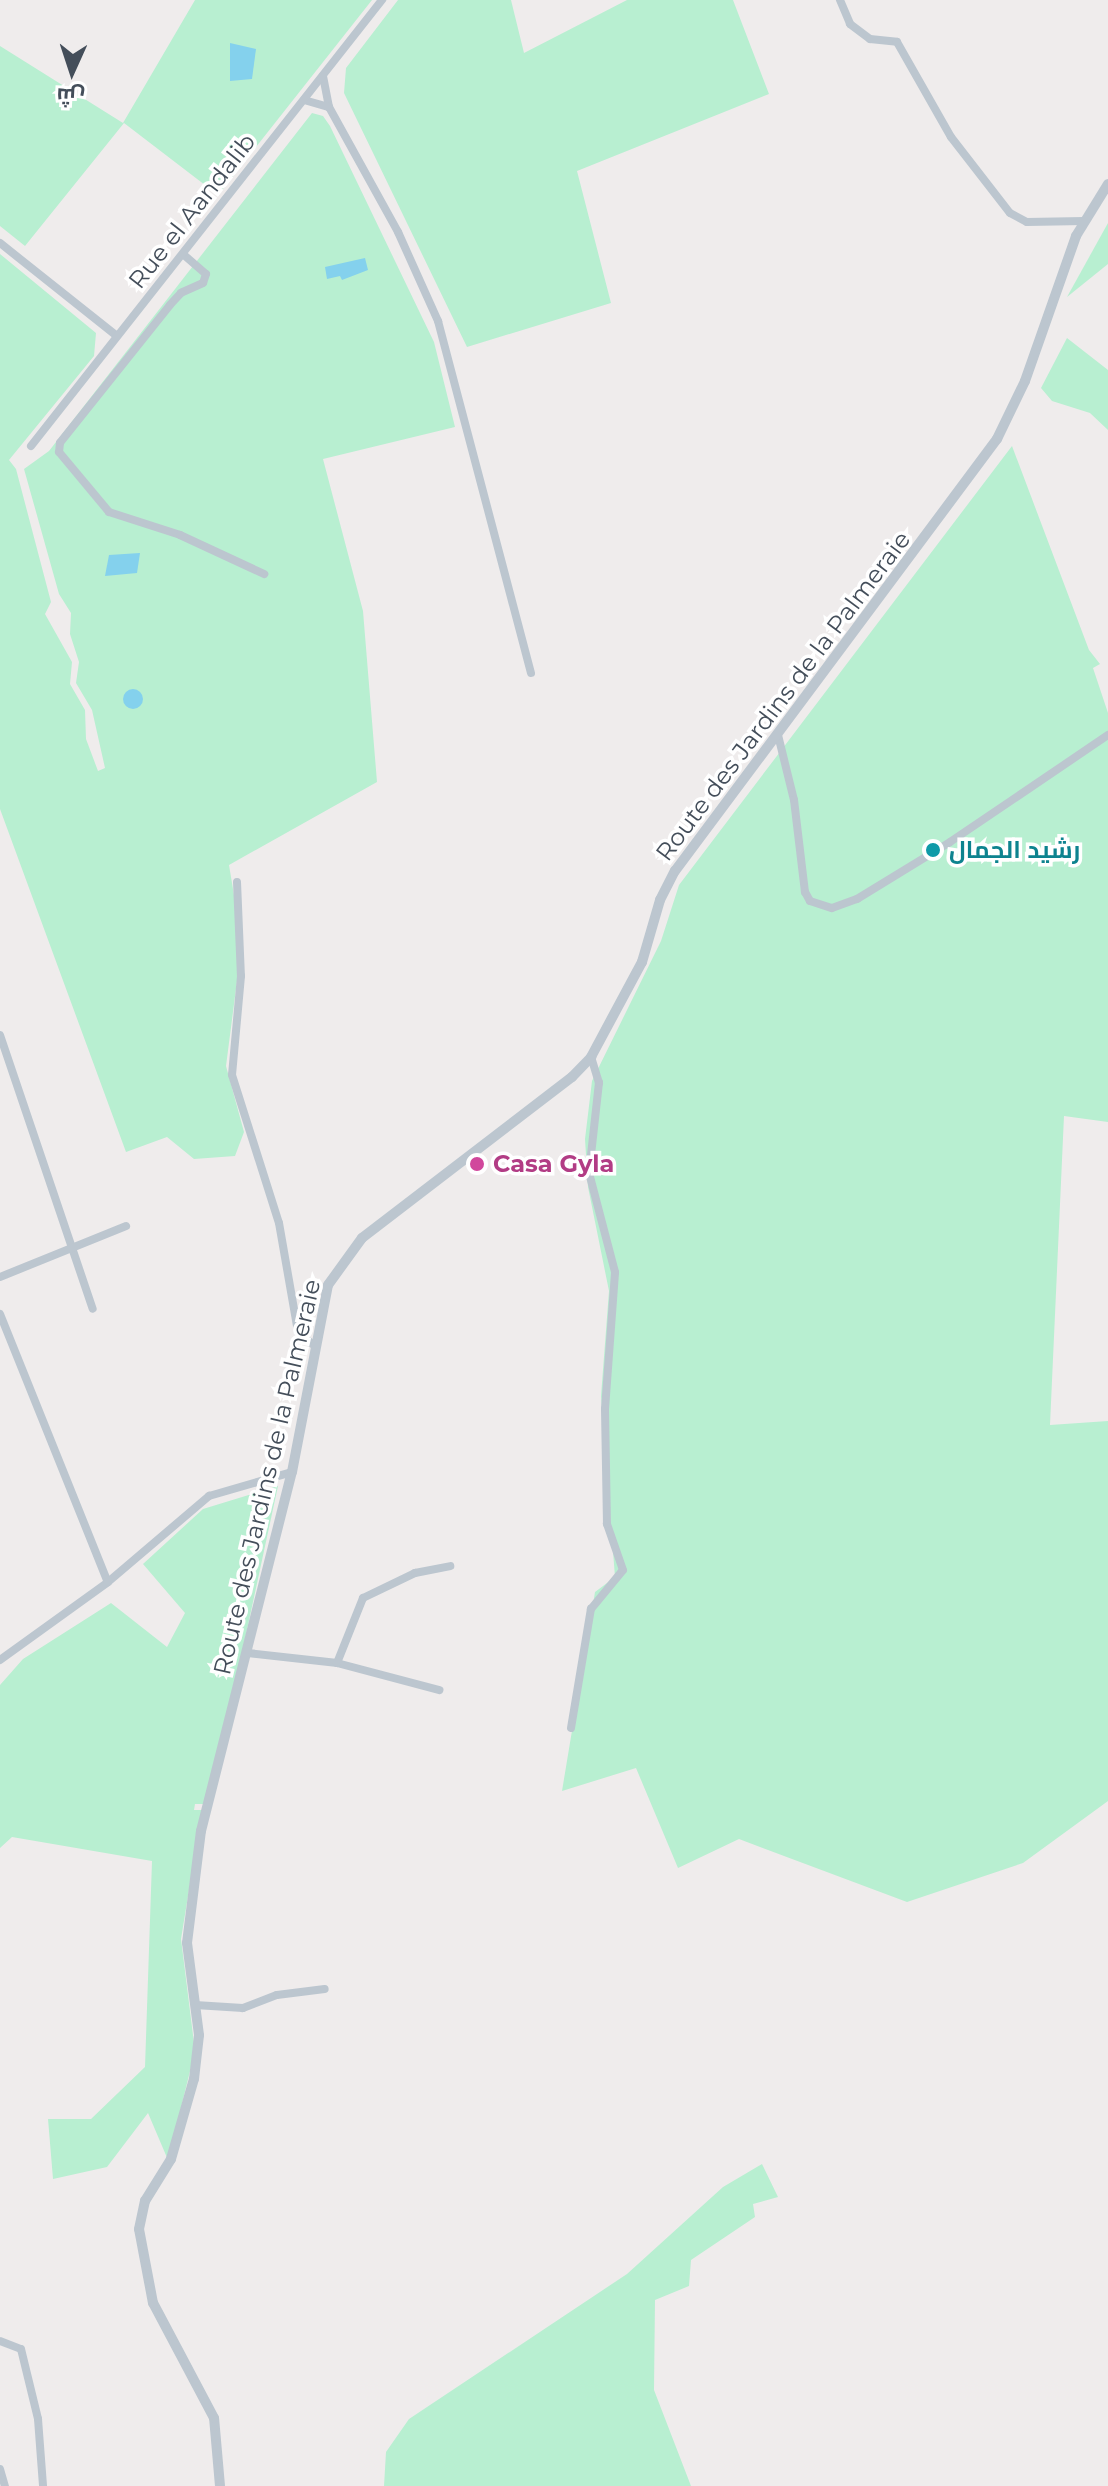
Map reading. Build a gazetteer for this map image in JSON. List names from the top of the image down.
{
  "streets": {
    "street": ["Rue el Aandalib", "Route des Jardins de la Palmeraie"]
  },
  "places": ["رشيد الجمال", "Casa Gyla"],
  "north": "bottom"
}
